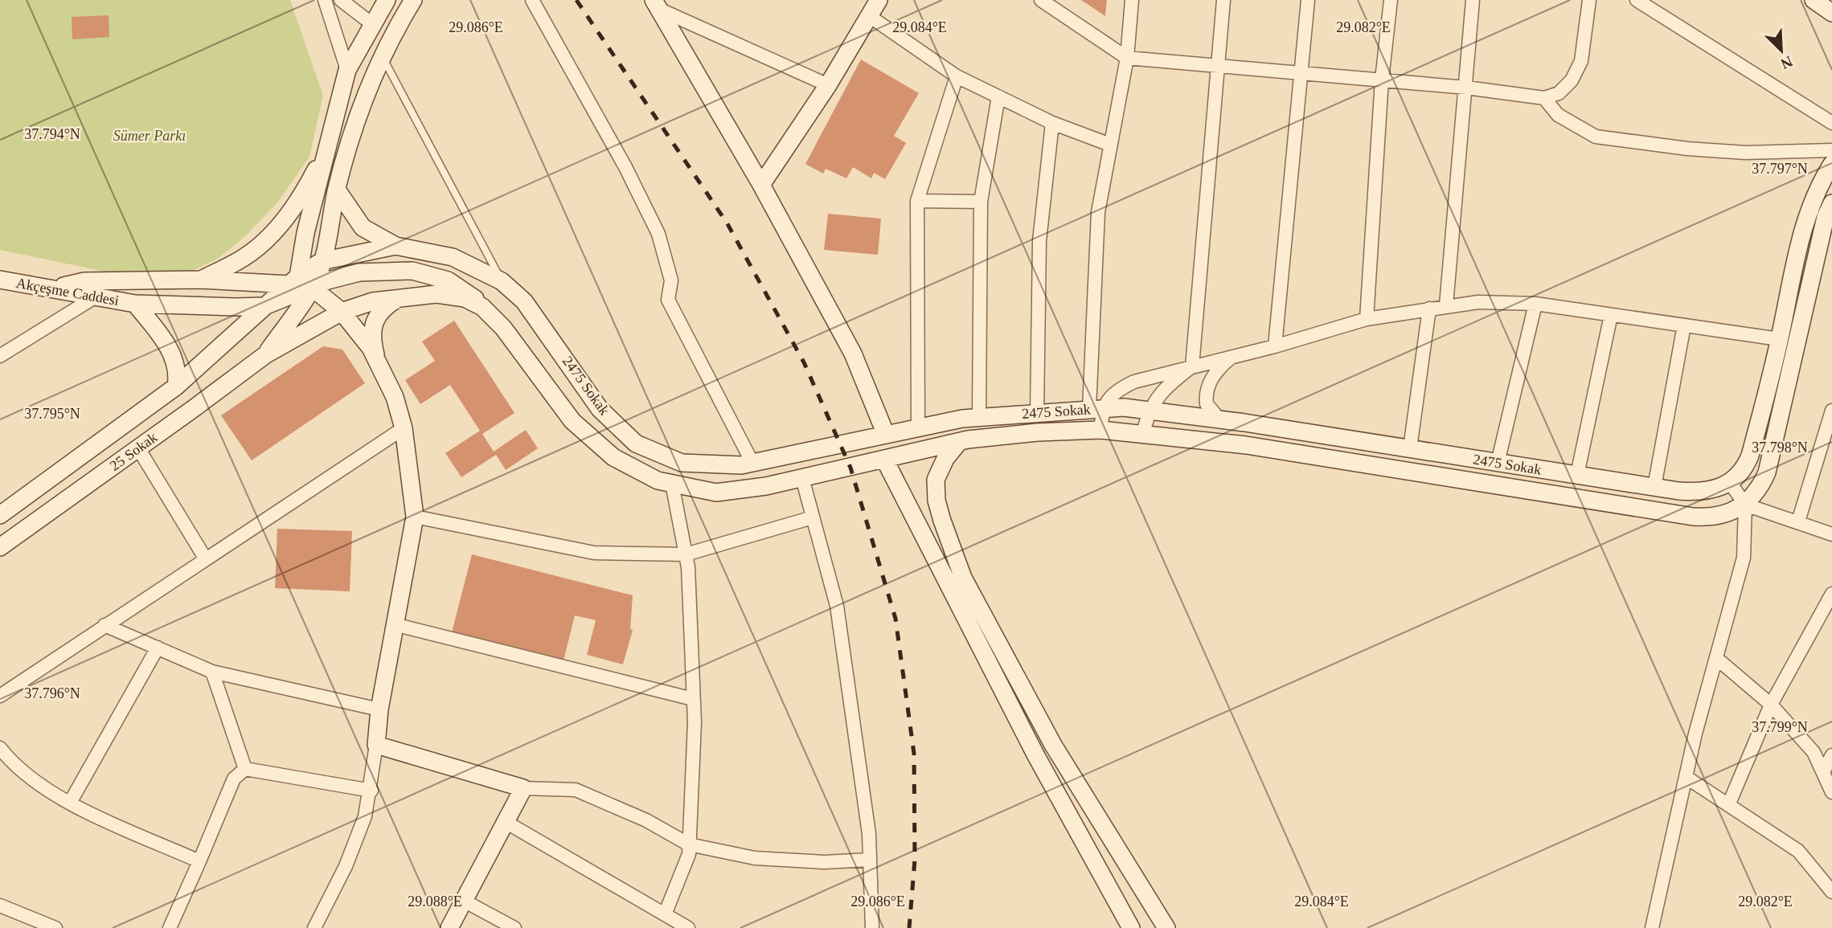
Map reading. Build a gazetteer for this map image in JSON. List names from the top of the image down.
{
  "streets": {
    "main road": ["Akçeşme Caddesi", "2475 Sokak", "25 Sokak"]
  },
  "crossings": [
    ["Akçeşme Caddesi", "2475 Sokak"],
    ["2475 Sokak", "25 Sokak"]
  ],
  "parks": ["Sümer Parkı"],
  "north": "bottom right",
  "coordinates": [
    "29.086°E",
    "29.084°E",
    "29.082°E",
    "37.794°N",
    "37.797°N",
    "37.795°N",
    "37.798°N",
    "37.796°N",
    "37.799°N",
    "29.088°E"
  ]
}
